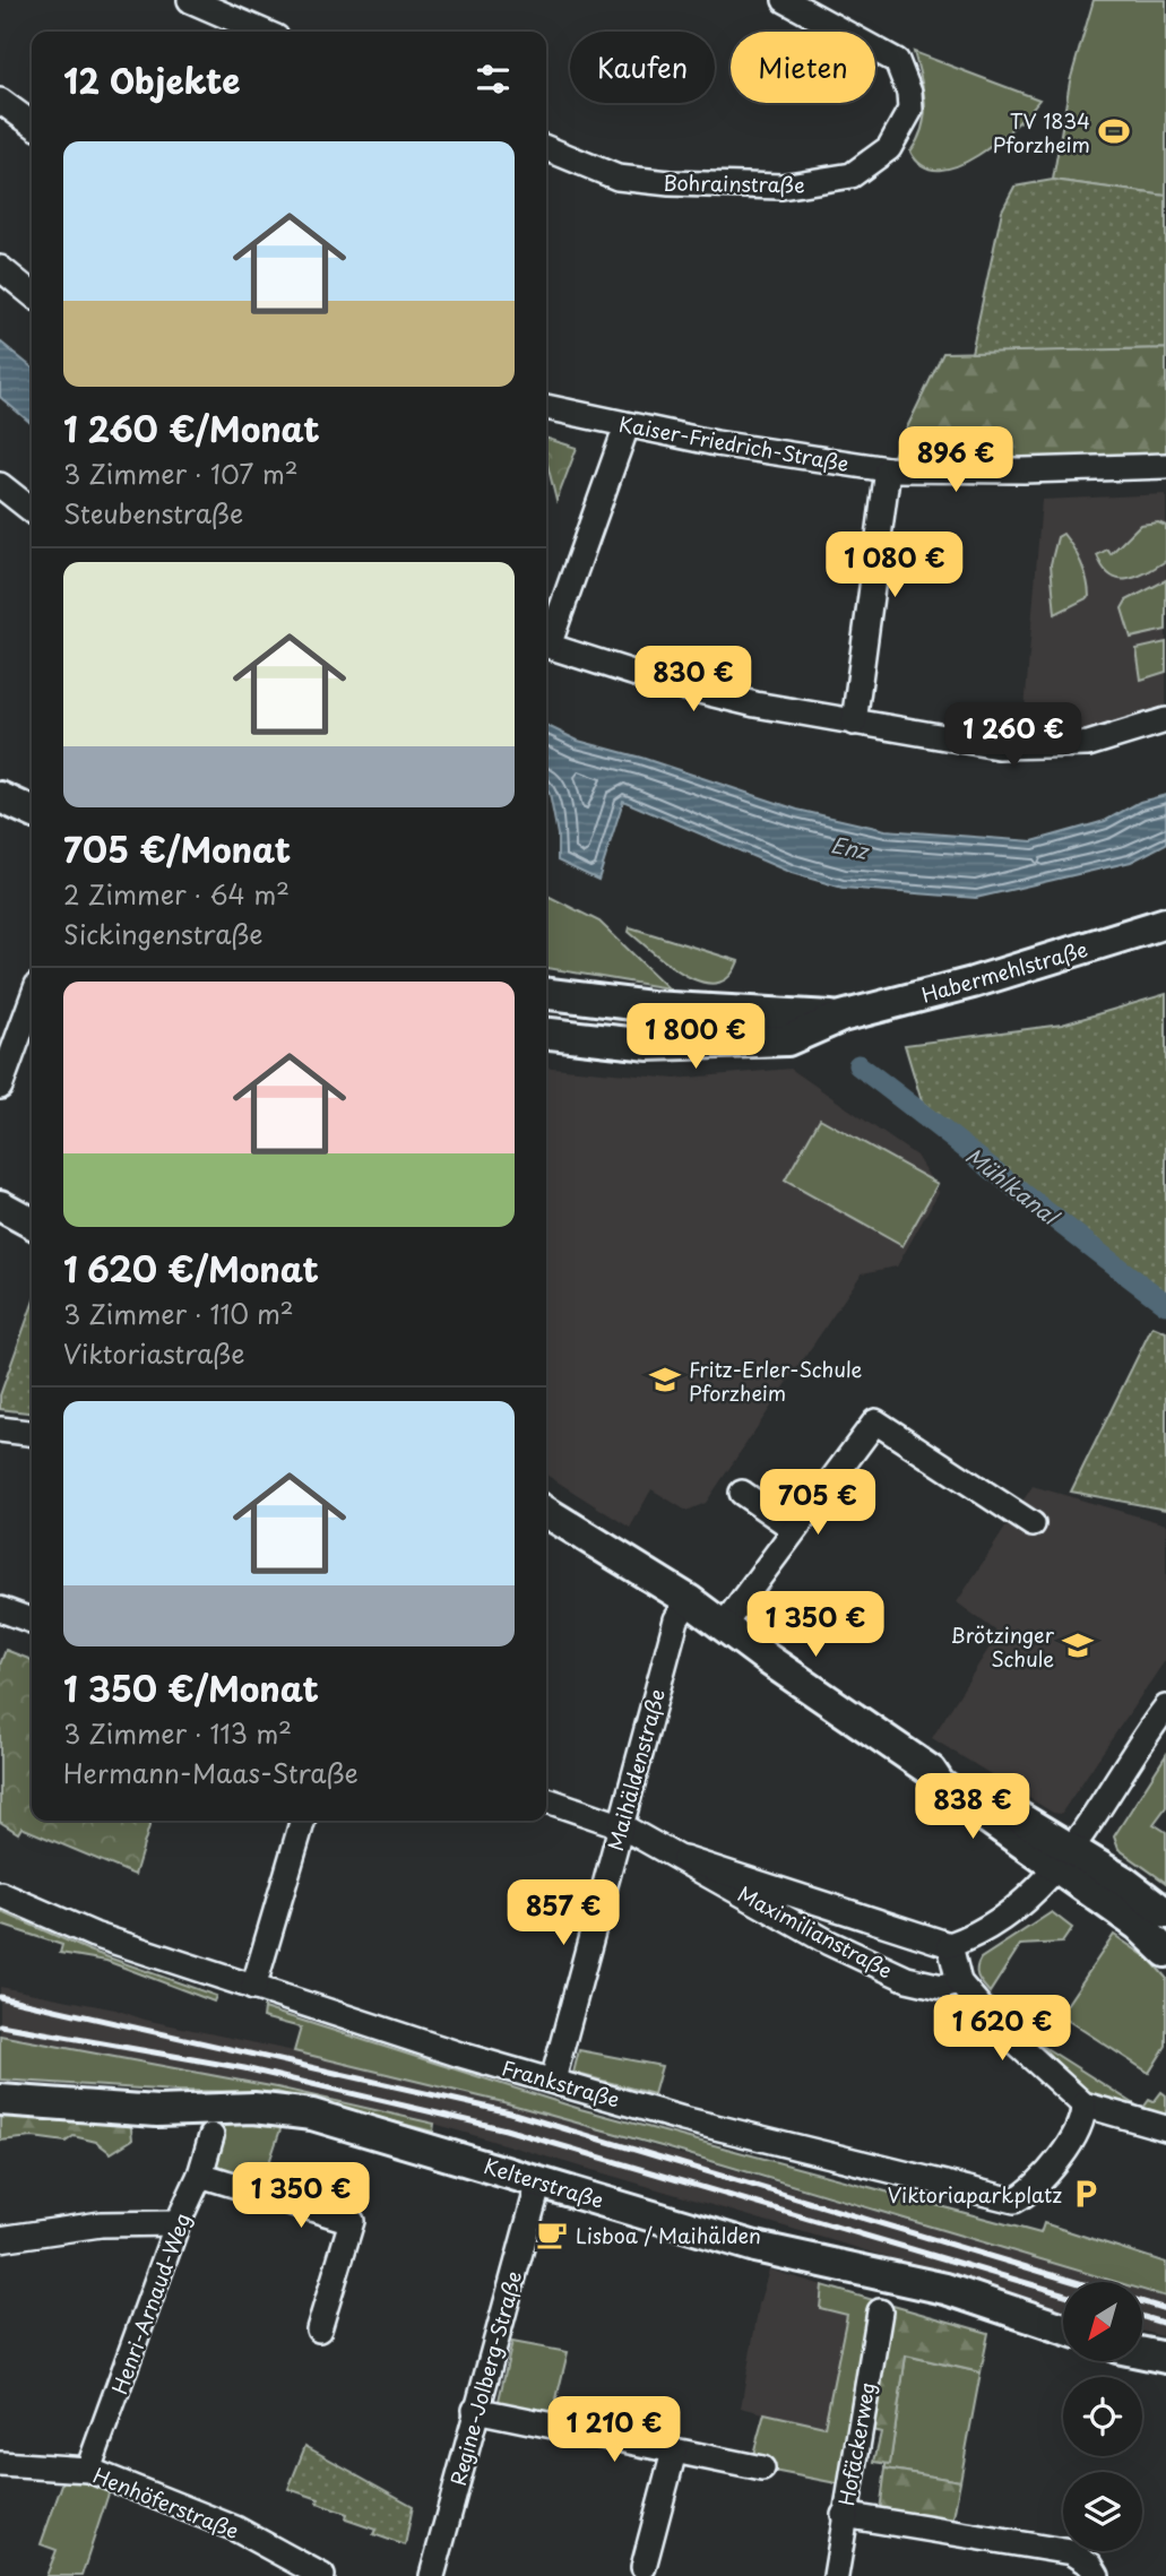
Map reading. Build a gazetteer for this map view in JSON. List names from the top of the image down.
{
  "streets": {
    "main road": ["Habermehlstraße", "Kelterstraße"],
    "street": [
      "Bohrainstraße",
      "Kaiser-Friedrich-Straße",
      "Maihäldenstraße",
      "Maximilianstraße",
      "Frankstraße",
      "Henri-Arnaud-Weg",
      "Regine-Jolberg-Straße",
      "Hofäckerweg",
      "Henhöferstraße"
    ]
  },
  "crossings": [
    ["Maihäldenstraße", "Maximilianstraße"],
    ["Maihäldenstraße", "Frankstraße"],
    ["Kelterstraße", "Regine-Jolberg-Straße"],
    ["Henri-Arnaud-Weg", "Henhöferstraße"]
  ],
  "water": ["Enz", "Mühlkanal"],
  "places": {
    "sports": ["TV 1834 Pforzheim"],
    "school or university": ["Fritz-Erler-Schule Pforzheim", "Brötzinger Schule"],
    "parking": ["Viktoriaparkplatz"],
    "cafe": ["Lisboa / Maihälden"]
  },
  "north": "bottom left",
  "page": {
    "chip": ["Kaufen", "Mieten"],
    "heading": "12 Objekte",
    "list": [
      {
        "name": "1 260 €/Monat",
        "note": "3 Zimmer · 107 m² · Steubenstraße"
      },
      {
        "name": "705 €/Monat",
        "note": "2 Zimmer · 64 m² · Sickingenstraße"
      },
      {
        "name": "1 620 €/Monat",
        "note": "3 Zimmer · 110 m² · Viktoriastraße"
      },
      {
        "name": "1 350 €/Monat",
        "note": "3 Zimmer · 113 m² · Hermann-Maas-Straße"
      }
    ],
    "price": [
      "896 €",
      "1 080 €",
      "830 €",
      "1 260 €",
      "1 800 €",
      "705 €",
      "1 350 €",
      "838 €",
      "857 €",
      "1 620 €",
      "1 350 €",
      "1 210 €"
    ]
  }
}
